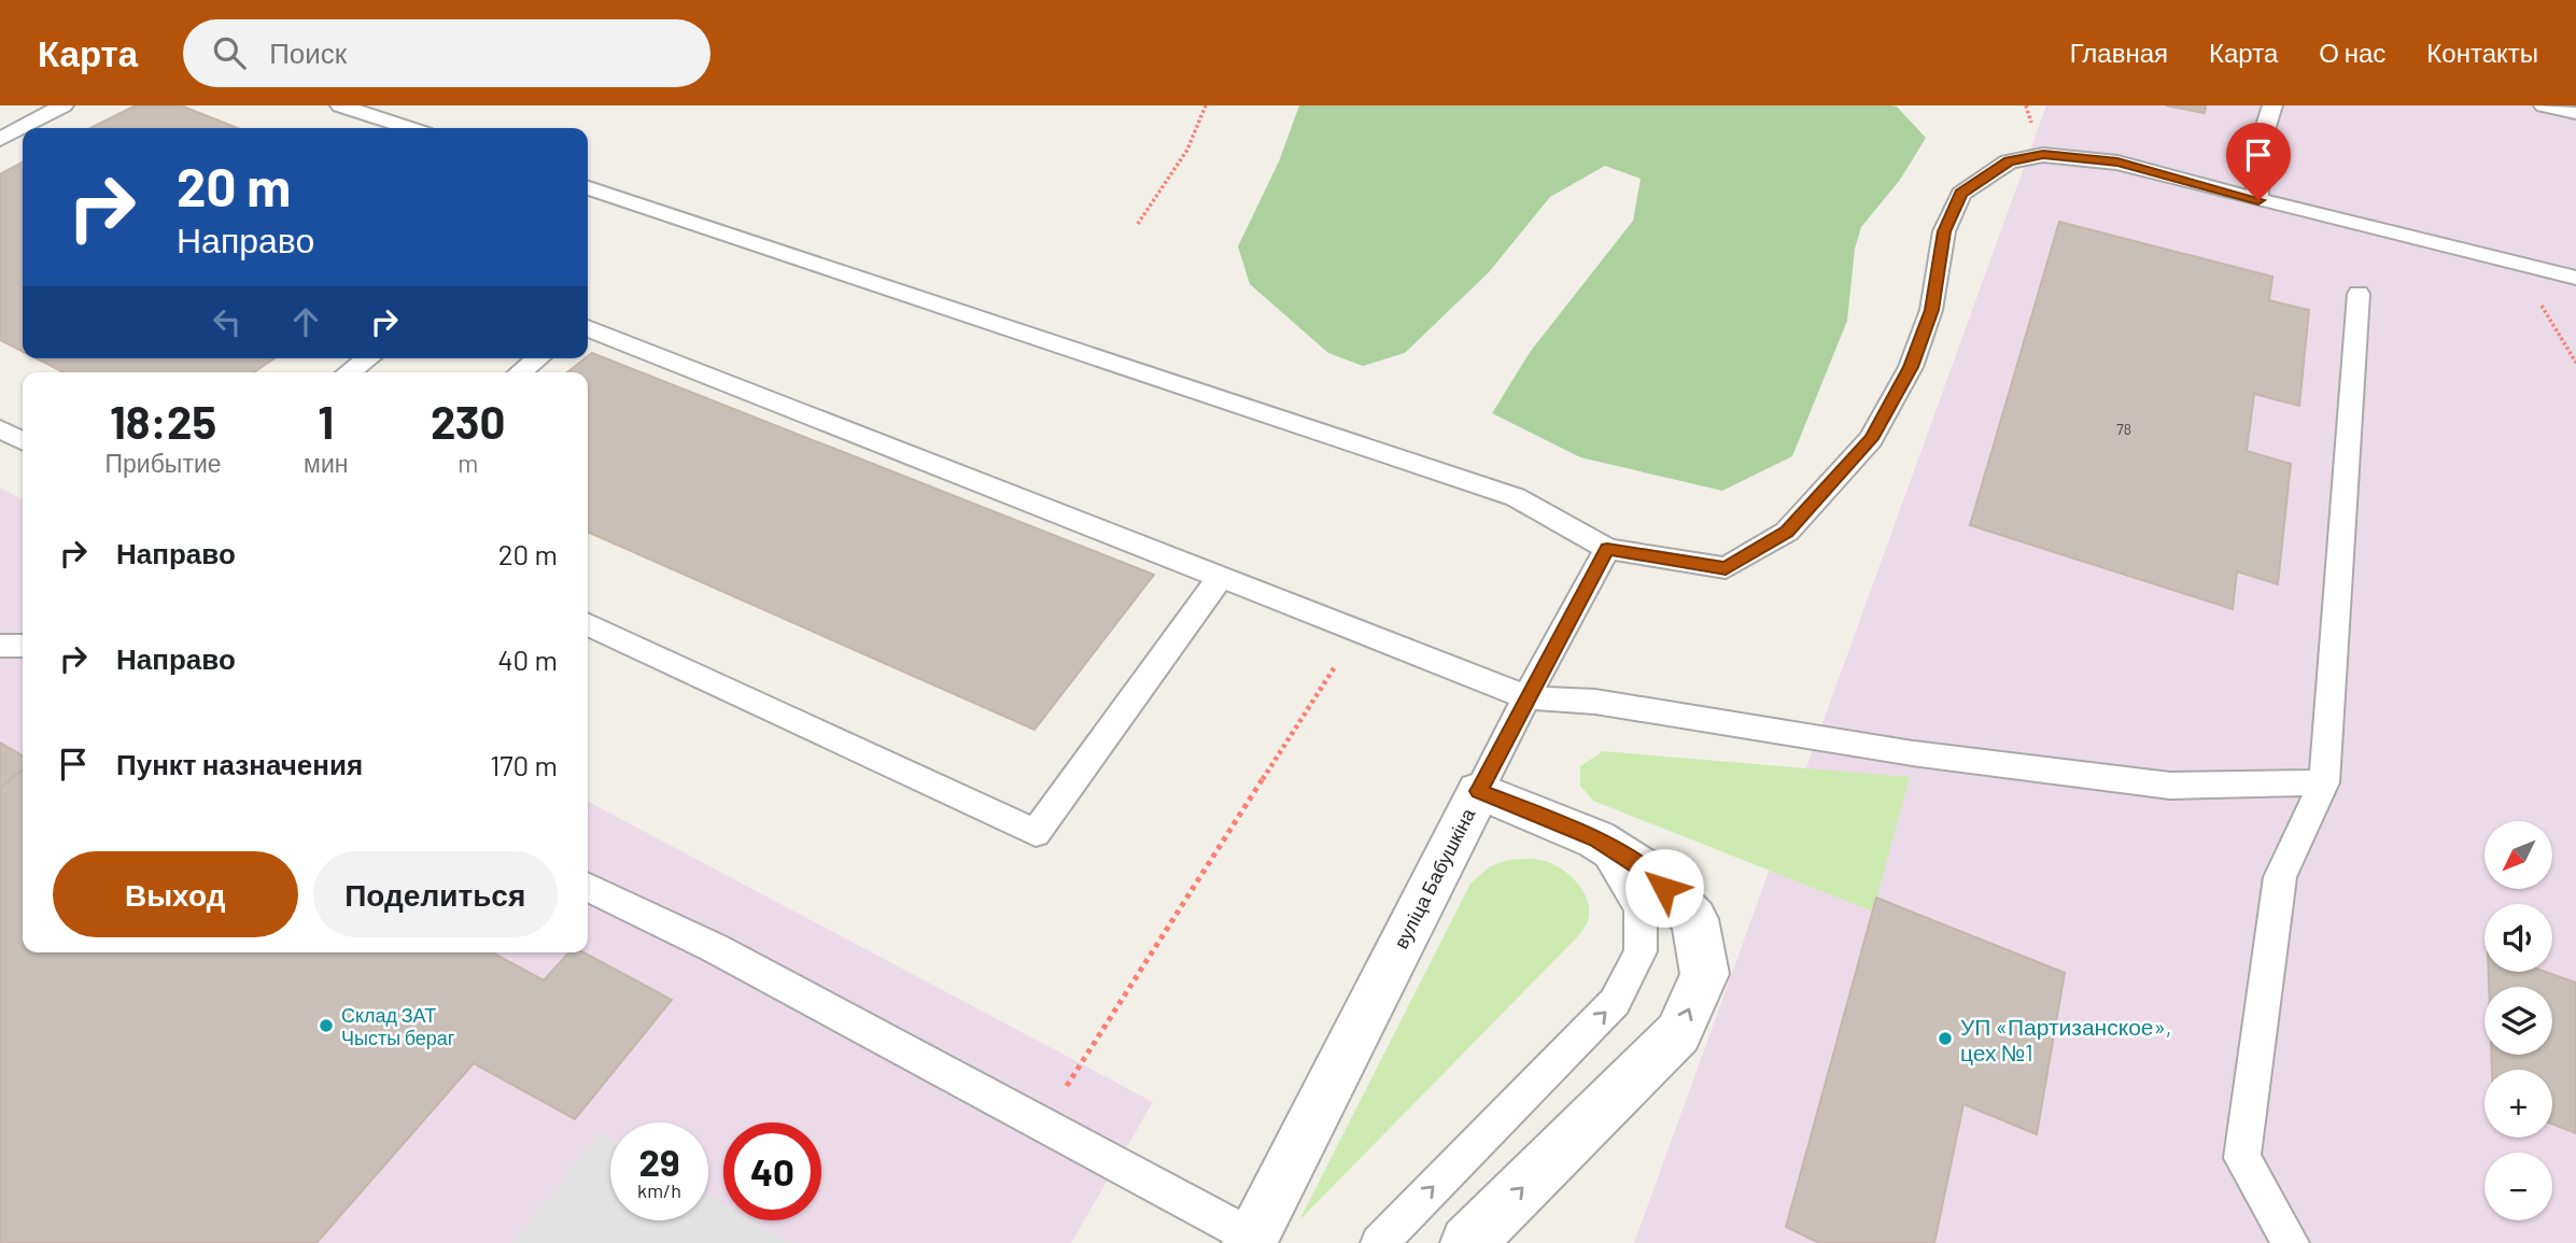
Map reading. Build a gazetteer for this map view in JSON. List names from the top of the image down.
{
  "streets": {
    "street": ["вуліца Бабушкіна"]
  },
  "places": ["Склад ЗАТ Чысты бераг", "УП «Партизанское», цех №1"],
  "house_numbers": ["78"],
  "north": "bottom left",
  "page": {
    "header": "Карта",
    "search": "Поиск",
    "nav": [
      "Главная",
      "Карта",
      "О нас",
      "Контакты"
    ],
    "turn": ["20 m", "Направо"],
    "eta": [
      "18:25",
      "Прибытие",
      "1",
      "мин",
      "230",
      "m"
    ],
    "list": [
      {
        "name": "Направо",
        "value": "20 m"
      },
      {
        "name": "Направо",
        "value": "40 m"
      },
      {
        "name": "Пункт назначения",
        "value": "170 m"
      }
    ],
    "map_buttons": ["+", "−"],
    "buttons": ["Выход", "Поделиться"],
    "speed": "29 km/h",
    "limit": "40"
  }
}
